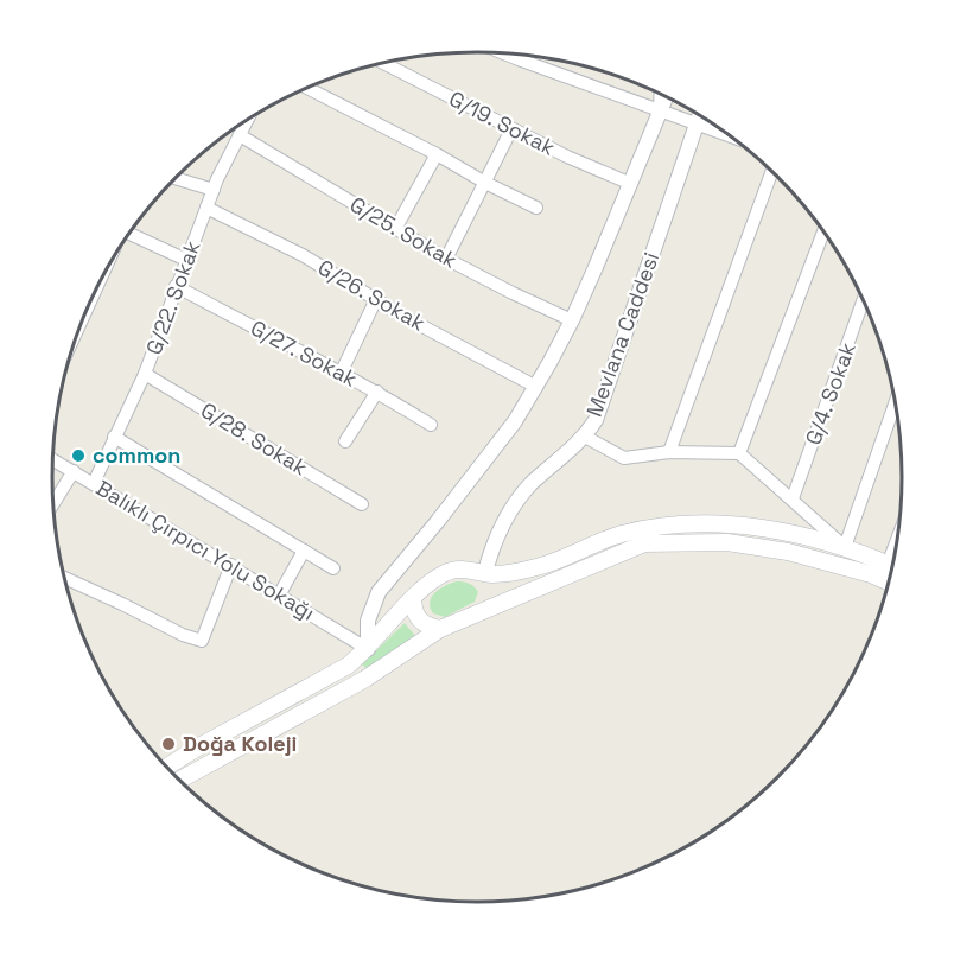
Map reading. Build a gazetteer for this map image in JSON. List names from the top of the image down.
{
  "streets": {
    "street": [
      "G/19. Sokak",
      "G/25. Sokak",
      "G/26. Sokak",
      "G/22. Sokak",
      "Mevlana Caddesi",
      "G/27. Sokak",
      "G/4. Sokak",
      "G/28. Sokak",
      "Balıklı Çırpıcı Yolu Sokağı"
    ]
  },
  "crossings": [
    ["G/25. Sokak", "G/22. Sokak"],
    ["G/26. Sokak", "G/22. Sokak"],
    ["G/22. Sokak", "G/27. Sokak"],
    ["G/22. Sokak", "G/28. Sokak"],
    ["G/22. Sokak", "Balıklı Çırpıcı Yolu Sokağı"]
  ],
  "places": ["common", "Doğa Koleji"]
}
